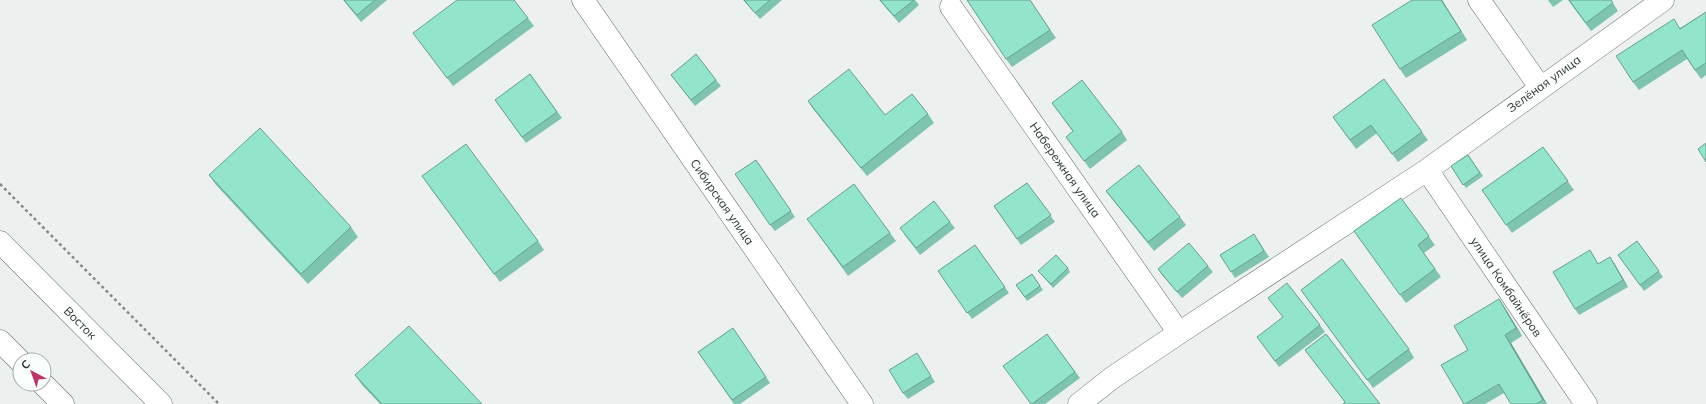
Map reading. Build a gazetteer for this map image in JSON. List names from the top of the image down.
{
  "streets": {
    "main road": [
      "Зелёная улица",
      "Набережная улица",
      "Сибирская улица",
      "улица Комбайнёров",
      "Восток"
    ]
  },
  "crossings": [
    ["Зелёная улица", "Набережная улица"],
    ["Зелёная улица", "улица Комбайнёров"]
  ],
  "north": "top left"
}
